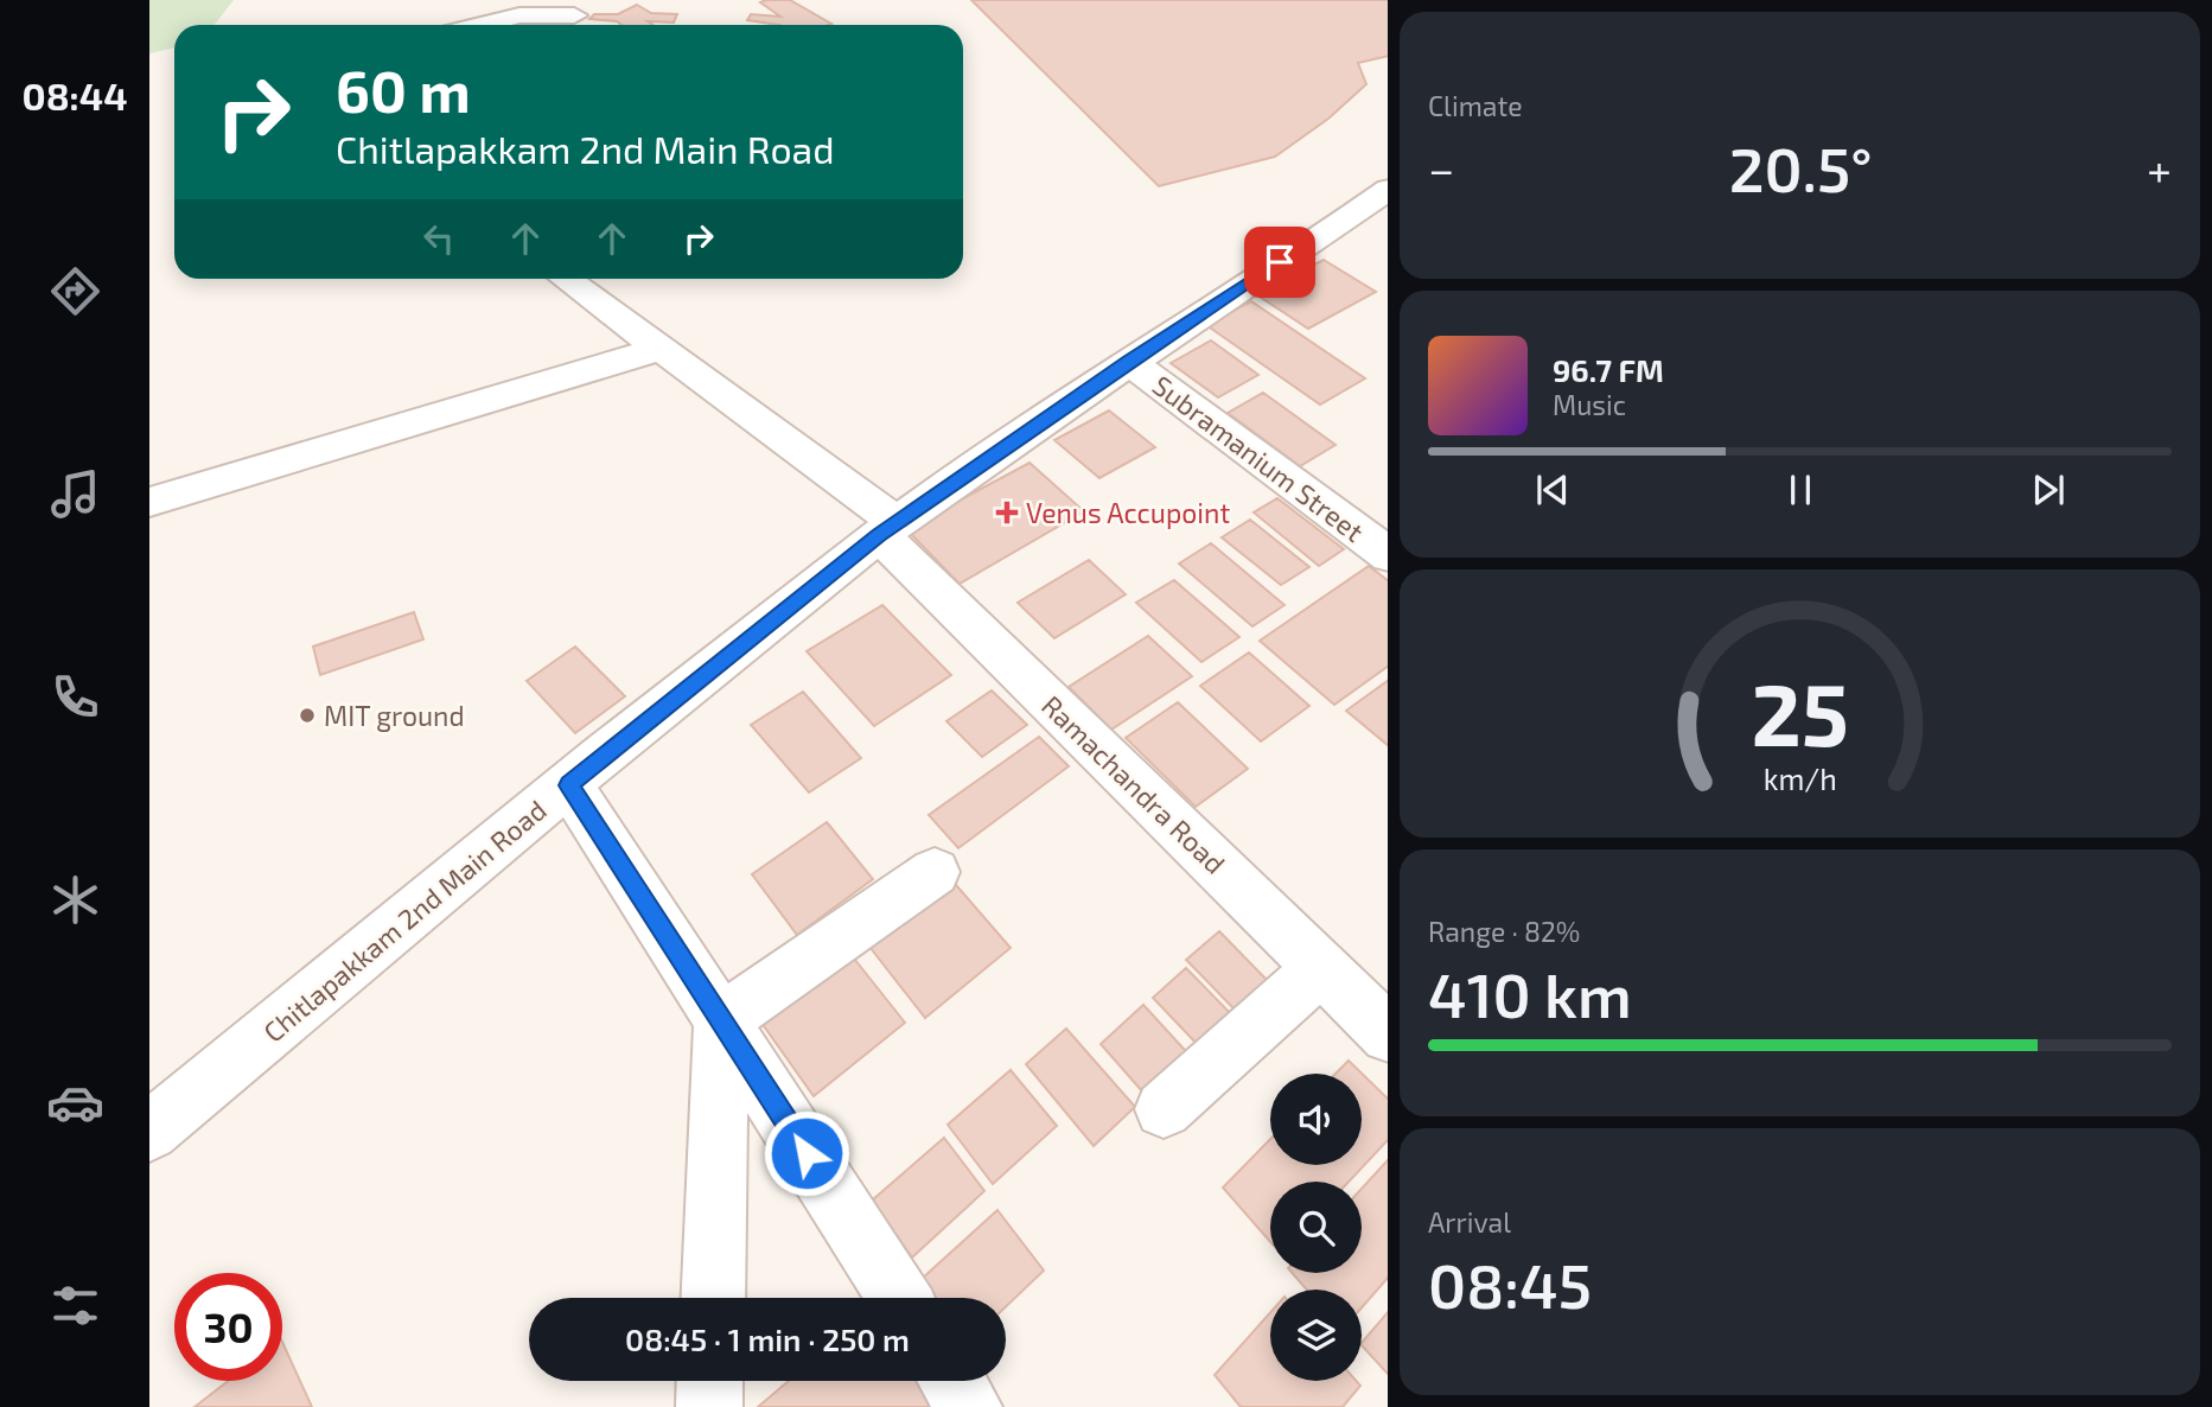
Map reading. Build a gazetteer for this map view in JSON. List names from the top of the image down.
{
  "streets": {
    "street": ["Subramanium Street", "Ramachandra Road", "Chitlapakkam 2nd Main Road"]
  },
  "crossings": [
    ["Subramanium Street", "Chitlapakkam 2nd Main Road"],
    ["Ramachandra Road", "Chitlapakkam 2nd Main Road"]
  ],
  "places": {
    "health": ["Venus Accupoint"],
    "other": ["MIT ground"]
  },
  "page": {
    "tabs": "08:44",
    "tile": [
      "Climate",
      ["Range · 82%", "410 km"],
      ["Arrival", "08:45"]
    ],
    "turn": ["60 m", "Chitlapakkam 2nd Main Road"],
    "heat": ["−", "20.5°", "+"],
    "song": ["96.7 FM", "Music"],
    "limit": "30",
    "trip": "08:45 · 1 min · 250 m",
    "gauge": ["25", "km/h"]
  }
}
